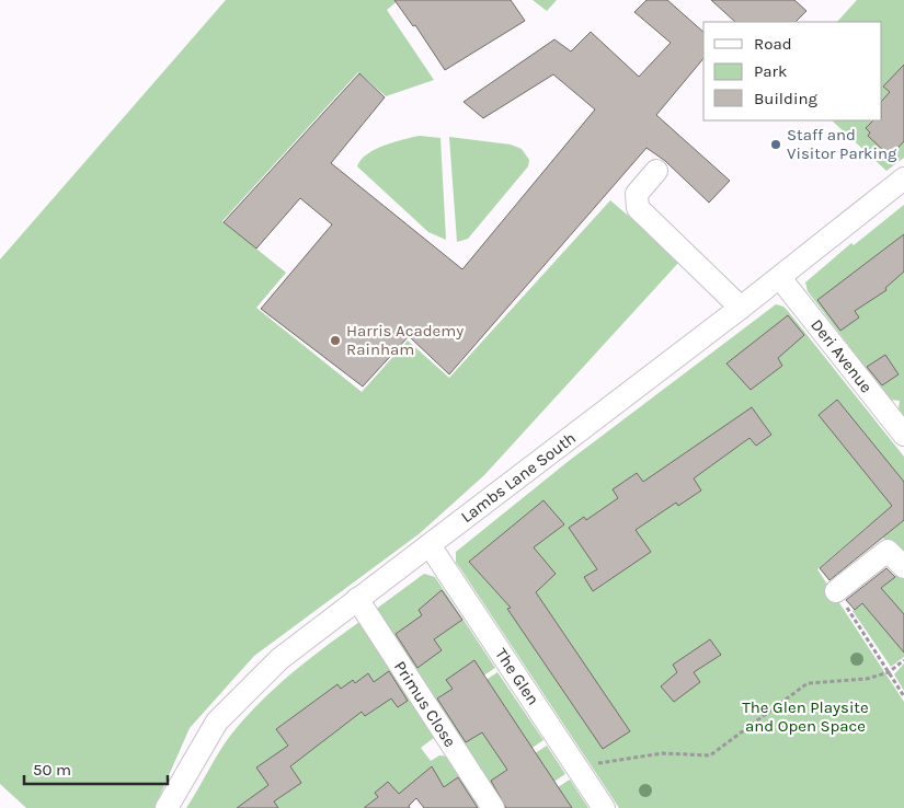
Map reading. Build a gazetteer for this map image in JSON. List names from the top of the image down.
{
  "streets": {
    "street": [
      "Deri Avenue",
      "Lambs Lane South",
      "The Glen",
      "Primus Close"
    ]
  },
  "crossings": [
    ["Deri Avenue", "Lambs Lane South"],
    ["Lambs Lane South", "The Glen"],
    ["Lambs Lane South", "Primus Close"]
  ],
  "parks": ["The Glen Playsite and Open Space"],
  "places": ["Staff and Visitor Parking", "Harris Academy Rainham"],
  "legend": ["Road", "Park", "Building"],
  "scale_bar": "50 m"
}
